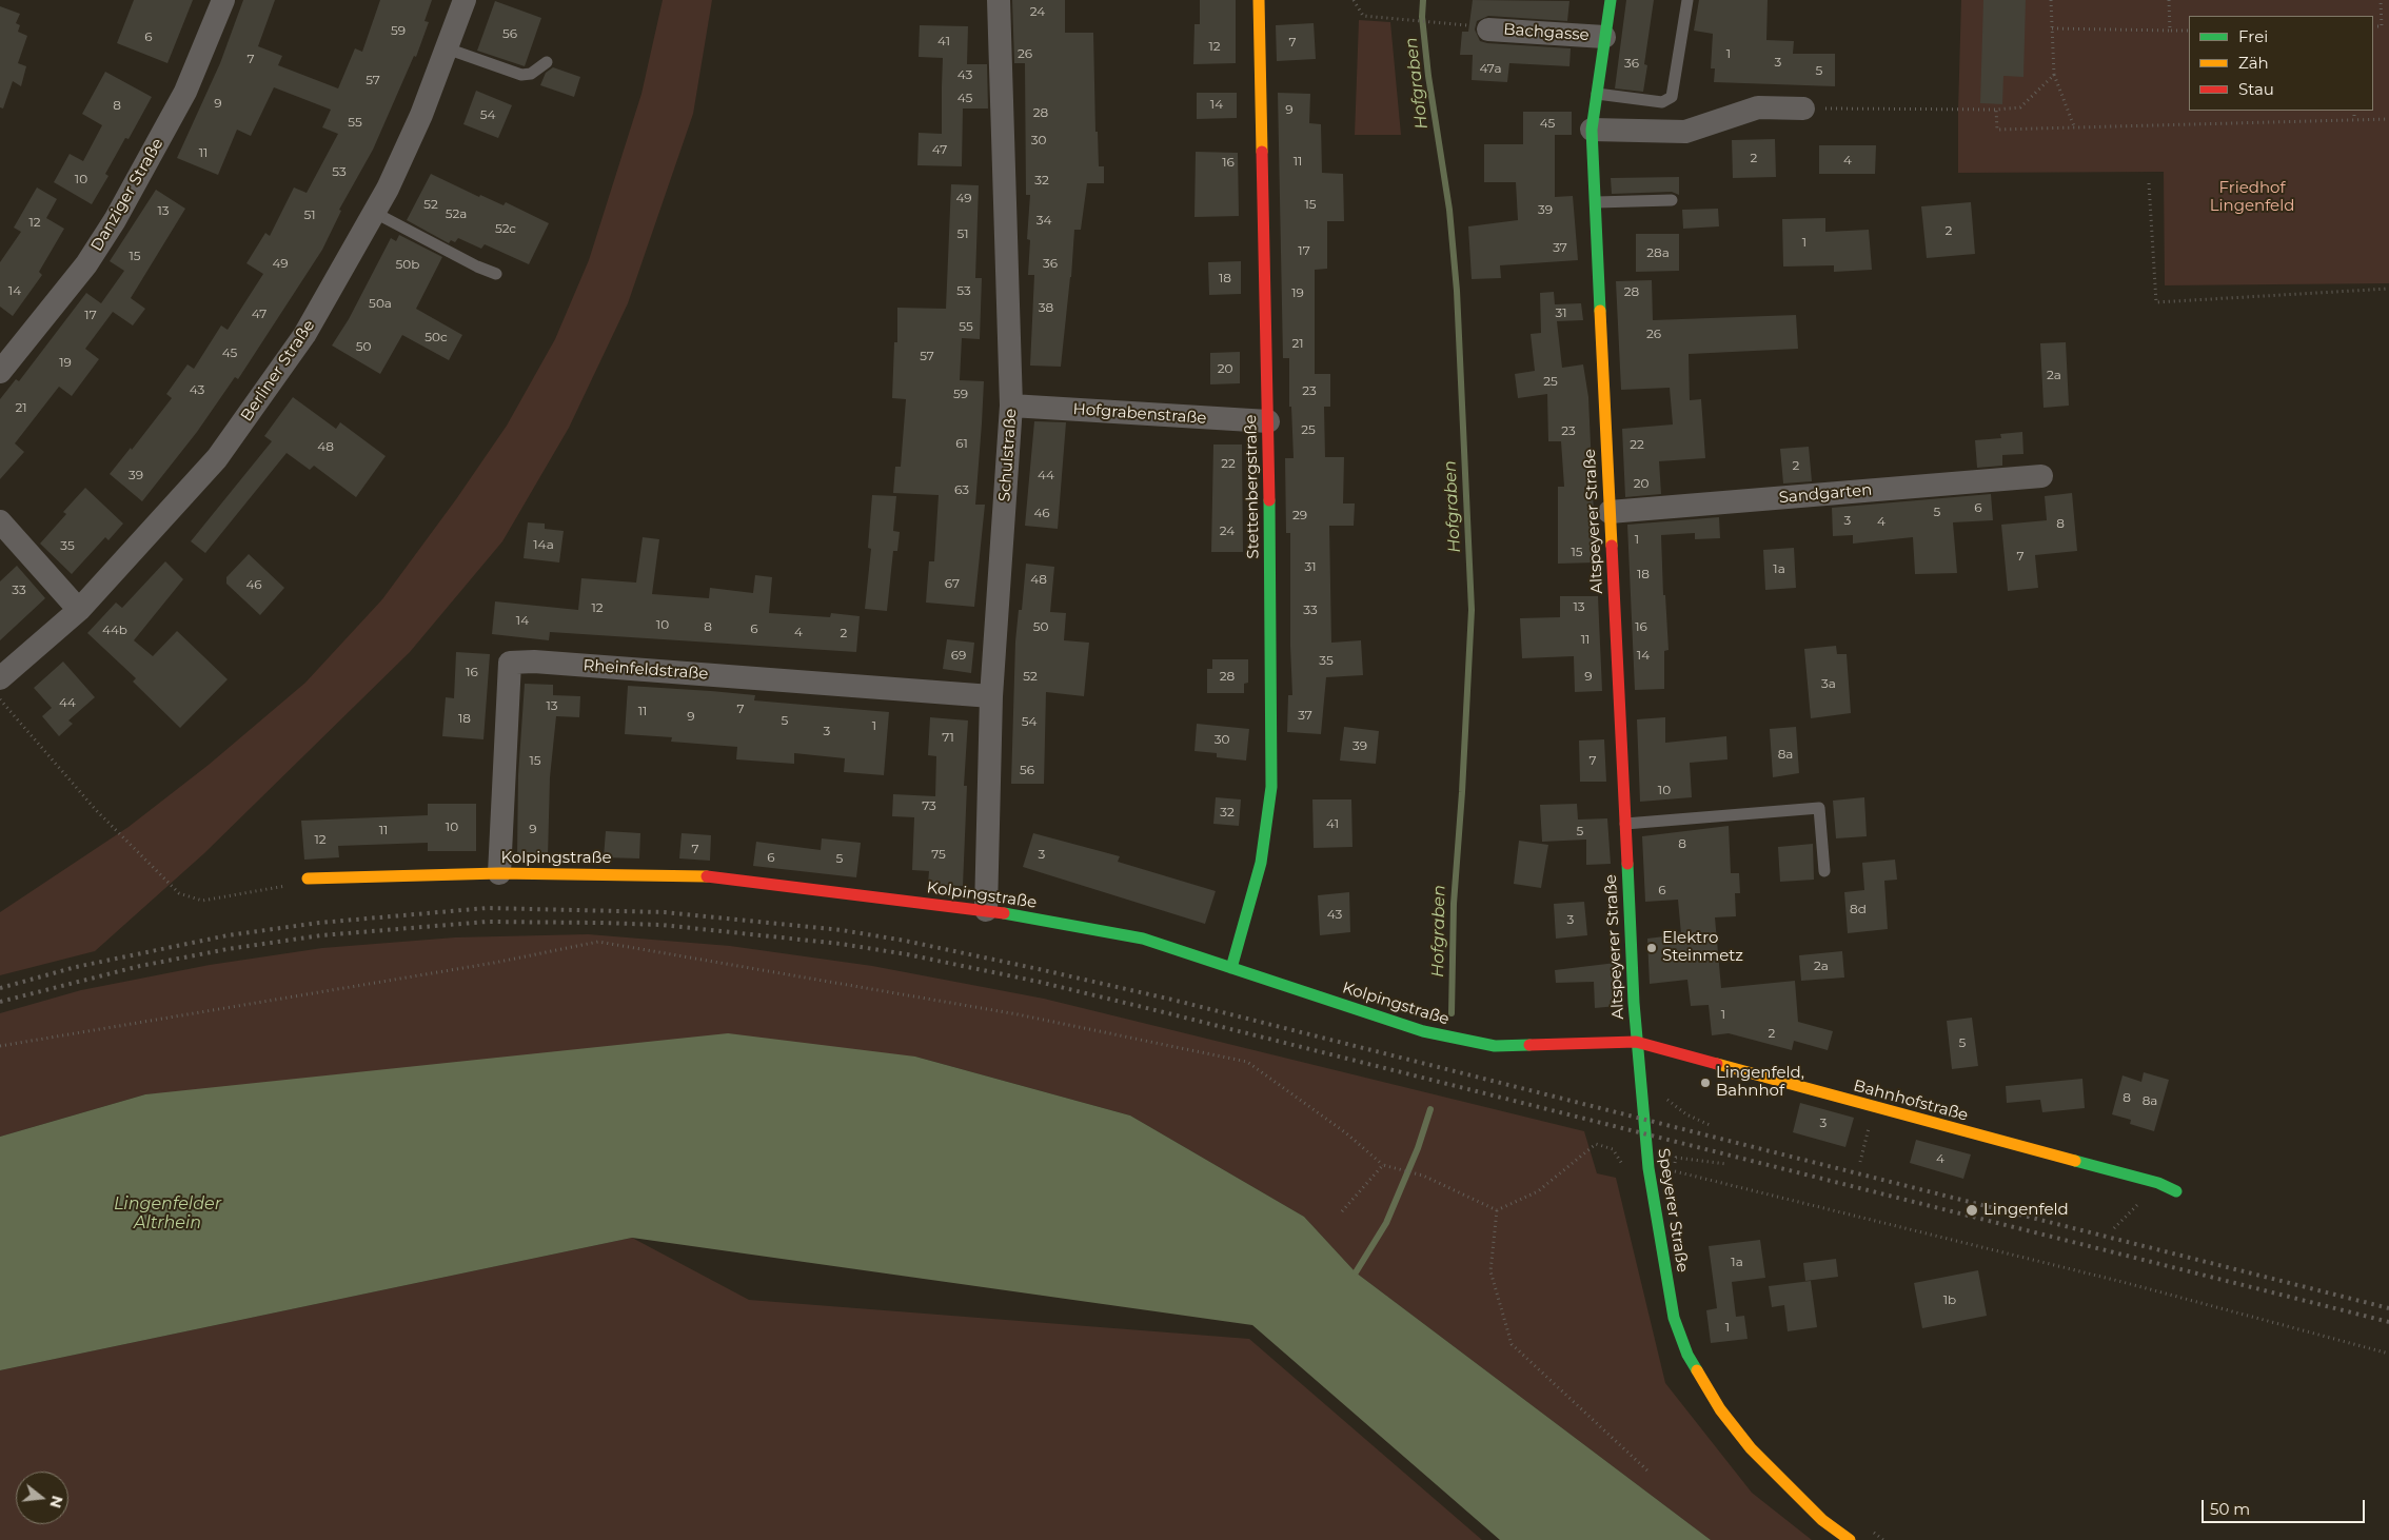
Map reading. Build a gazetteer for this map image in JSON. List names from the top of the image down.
{
  "streets": {
    "street": [
      "Bachgasse",
      "Danziger Straße",
      "Berliner Straße",
      "Hofgrabenstraße",
      "Schulstraße",
      "Stettenbergstraße",
      "Sandgarten",
      "Altspeyerer Straße",
      "Rheinfeldstraße",
      "Kolpingstraße",
      "Bahnhofstraße",
      "Speyerer Straße"
    ]
  },
  "crossings": [
    ["Bachgasse", "Altspeyerer Straße"],
    ["Hofgrabenstraße", "Schulstraße"],
    ["Hofgrabenstraße", "Stettenbergstraße"],
    ["Schulstraße", "Rheinfeldstraße"],
    ["Schulstraße", "Kolpingstraße"],
    ["Stettenbergstraße", "Kolpingstraße"],
    ["Sandgarten", "Altspeyerer Straße"],
    ["Altspeyerer Straße", "Kolpingstraße"],
    ["Altspeyerer Straße", "Bahnhofstraße"],
    ["Altspeyerer Straße", "Speyerer Straße"],
    ["Rheinfeldstraße", "Kolpingstraße"],
    ["Kolpingstraße", "Bahnhofstraße"],
    ["Kolpingstraße", "Speyerer Straße"],
    ["Bahnhofstraße", "Speyerer Straße"]
  ],
  "water": ["Hofgraben", "Lingenfelder Altrhein"],
  "parks": ["Friedhof Lingenfeld"],
  "places": ["Elektro Steinmetz", "Lingenfeld, Bahnhof", "Lingenfeld"],
  "house_numbers": [
    "24",
    "59",
    "56",
    "6",
    "41",
    "7",
    "12",
    "26",
    "1",
    "7",
    "3",
    "36",
    "47a",
    "5",
    "43",
    "57",
    "45",
    "9",
    "14",
    "8",
    "9",
    "28",
    "54",
    "55",
    "45",
    "30",
    "47",
    "11",
    "2",
    "4",
    "11",
    "16",
    "53",
    "10",
    "32",
    "49",
    "52",
    "15",
    "39",
    "13",
    "52a",
    "51",
    "34",
    "12",
    "52c",
    "2",
    "51",
    "1",
    "37",
    "17",
    "28a",
    "15",
    "49",
    "36",
    "50b",
    "18",
    "14",
    "53",
    "28",
    "19",
    "50a",
    "38",
    "31",
    "47",
    "17",
    "55",
    "26",
    "50c",
    "21",
    "50",
    "45",
    "57",
    "19",
    "20",
    "2a",
    "25",
    "43",
    "23",
    "59",
    "21",
    "25",
    "23",
    "61",
    "22",
    "48",
    "22",
    "2",
    "39",
    "44",
    "20",
    "63",
    "6",
    "5",
    "46",
    "29",
    "3",
    "4",
    "8",
    "24",
    "1",
    "14a",
    "35",
    "15",
    "7",
    "31",
    "1a",
    "18",
    "48",
    "67",
    "46",
    "33",
    "13",
    "12",
    "33",
    "14",
    "10",
    "8",
    "50",
    "16",
    "6",
    "44b",
    "4",
    "2",
    "11",
    "69",
    "14",
    "35",
    "16",
    "52",
    "28",
    "9",
    "3a",
    "44",
    "13",
    "7",
    "11",
    "37",
    "9",
    "18",
    "5",
    "54",
    "1",
    "3",
    "71",
    "30",
    "39",
    "8a",
    "15",
    "7",
    "56",
    "10",
    "73",
    "32",
    "41",
    "10",
    "9",
    "11",
    "5",
    "12",
    "8",
    "7",
    "75",
    "3",
    "6",
    "5",
    "6",
    "8d",
    "43",
    "3",
    "2a",
    "1",
    "2",
    "5",
    "8",
    "8a",
    "3",
    "4",
    "1a",
    "1b",
    "1"
  ],
  "legend": ["Frei", "Zäh", "Stau"],
  "scale_bar": "50 m",
  "north": "right"
}
